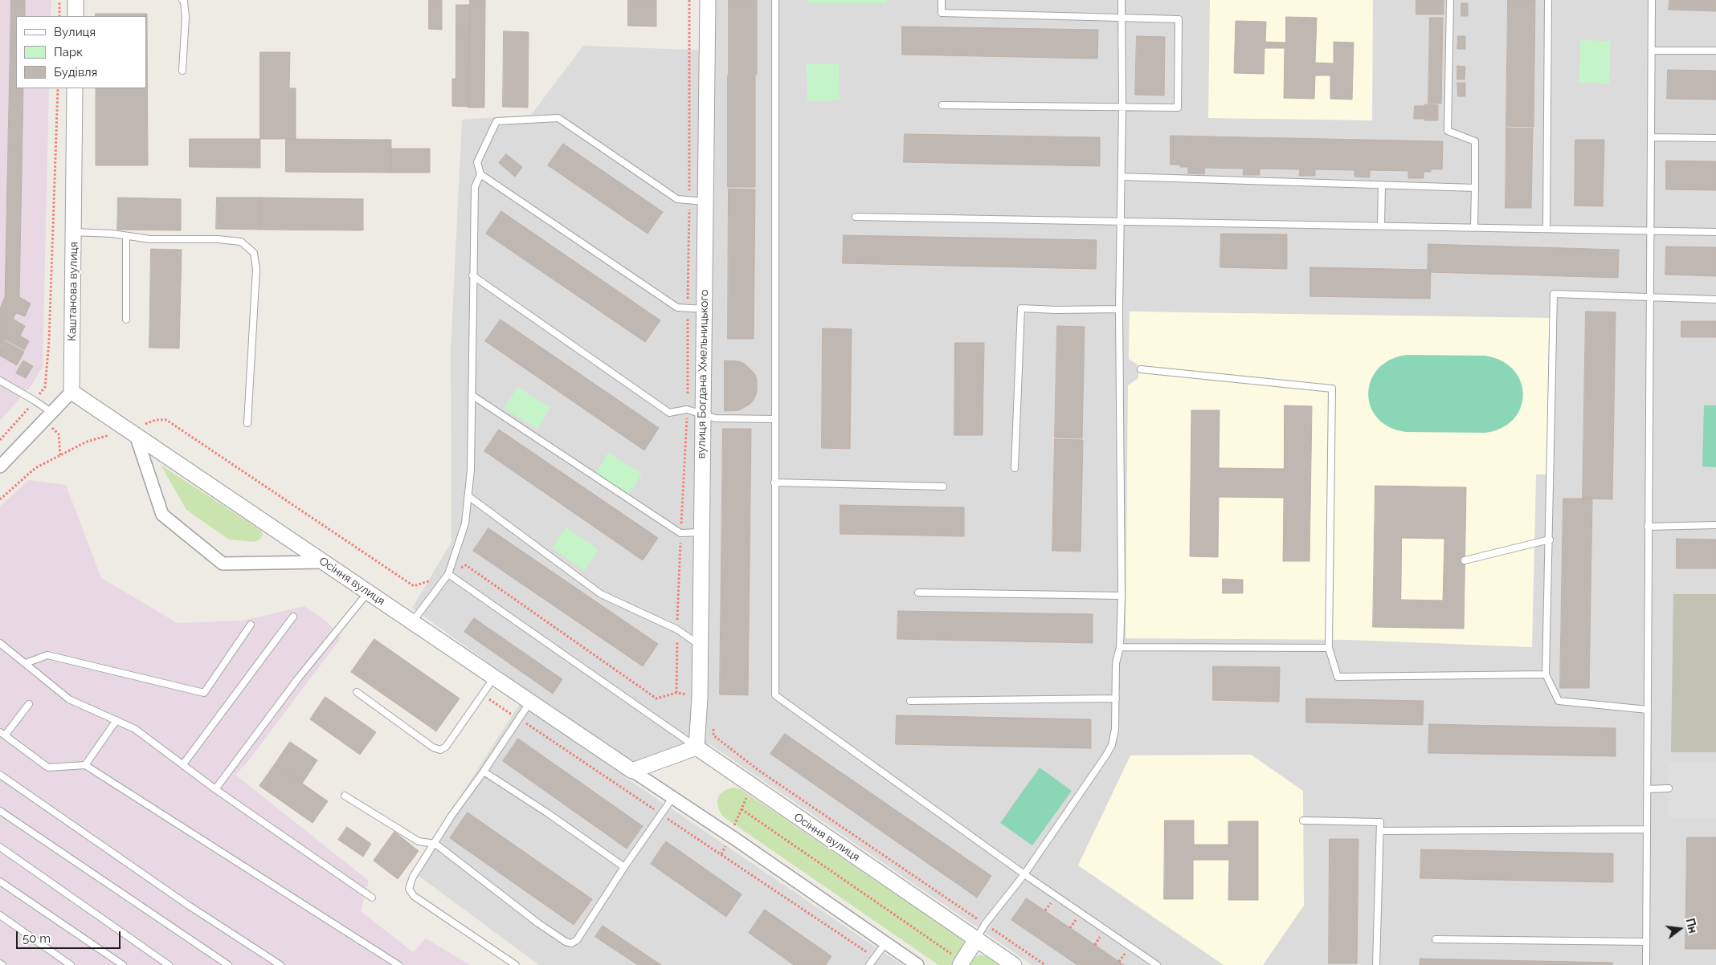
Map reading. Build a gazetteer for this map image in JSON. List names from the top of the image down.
{
  "streets": {
    "street": ["Каштанова вулиця", "вулиця Богдана Хмельницького", "Осіння вулиця"]
  },
  "crossings": [
    ["Каштанова вулиця", "Осіння вулиця"],
    ["вулиця Богдана Хмельницького", "Осіння вулиця"]
  ],
  "legend": ["Вулиця", "Парк", "Будівля"],
  "scale_bar": "50 m",
  "north": "right"
}
